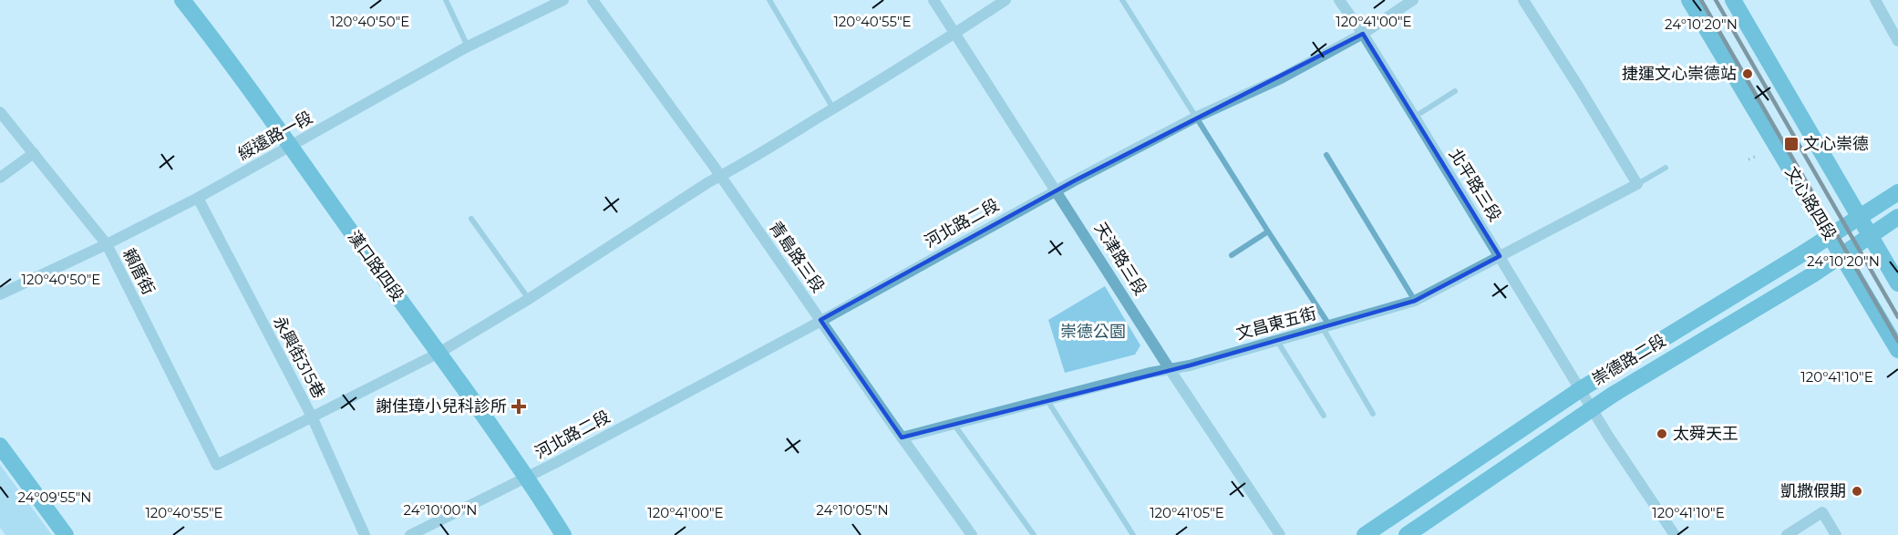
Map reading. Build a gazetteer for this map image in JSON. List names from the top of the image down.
{
  "streets": {
    "main road": ["文心路四段", "漢口路四段", "崇德路二段"],
    "street": [
      "綏遠路一段",
      "北平路三段",
      "河北路二段",
      "青島路三段",
      "天津路三段",
      "賴厝街",
      "文昌東五街",
      "永興街315巷"
    ]
  },
  "crossings": [
    ["綏遠路一段", "漢口路四段"],
    ["綏遠路一段", "賴厝街"],
    ["綏遠路一段", "永興街315巷"],
    ["北平路三段", "河北路二段"],
    ["北平路三段", "文昌東五街"],
    ["北平路三段", "崇德路二段"],
    ["文心路四段", "崇德路二段"],
    ["河北路二段", "青島路三段"],
    ["河北路二段", "天津路三段"],
    ["河北路二段", "漢口路四段"],
    ["青島路三段", "文昌東五街"],
    ["天津路三段", "文昌東五街"],
    ["賴厝街", "永興街315巷"]
  ],
  "parks": ["崇德公園"],
  "places": {
    "other": ["捷運文心崇德站", "太舜天王", "凱撒假期"],
    "transit": ["文心崇德"],
    "health": ["謝佳璋小兒科診所"]
  },
  "coordinates": [
    "120°40'50\"E",
    "120°40'55\"E",
    "120°41'00\"E",
    "24°10'20\"N",
    "120°41'10\"E",
    "24°09'55\"N",
    "24°10'00\"N",
    "24°10'05\"N",
    "120°41'05\"E"
  ]
}
